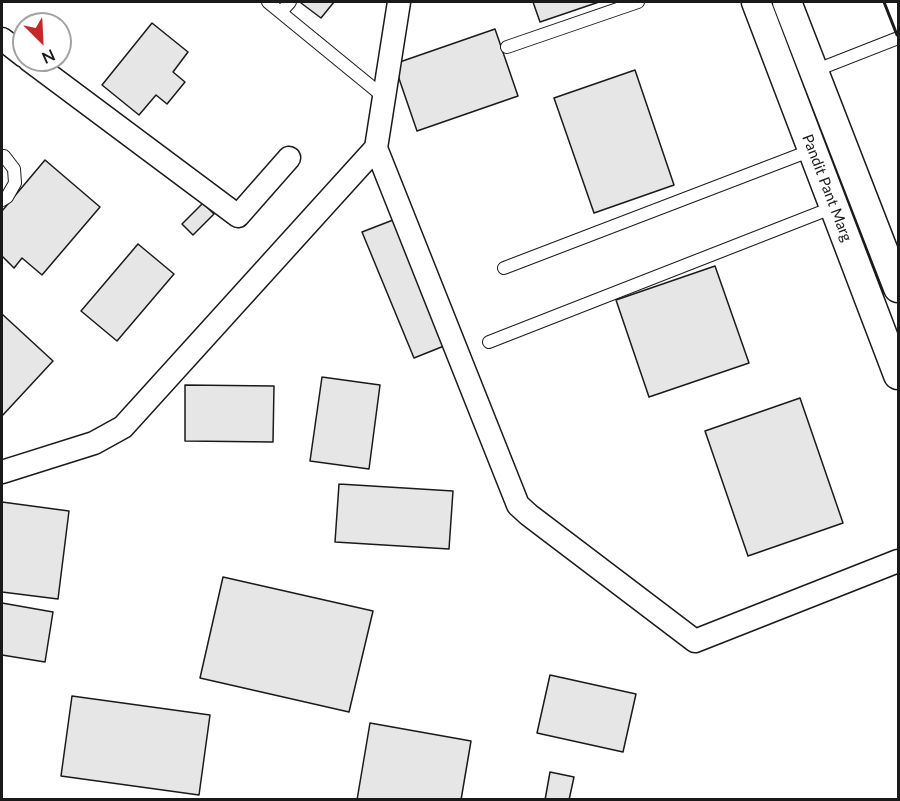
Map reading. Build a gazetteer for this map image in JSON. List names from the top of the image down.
{
  "streets": {
    "street": ["Pandit Pant Marg"]
  },
  "north": "bottom right"
}
